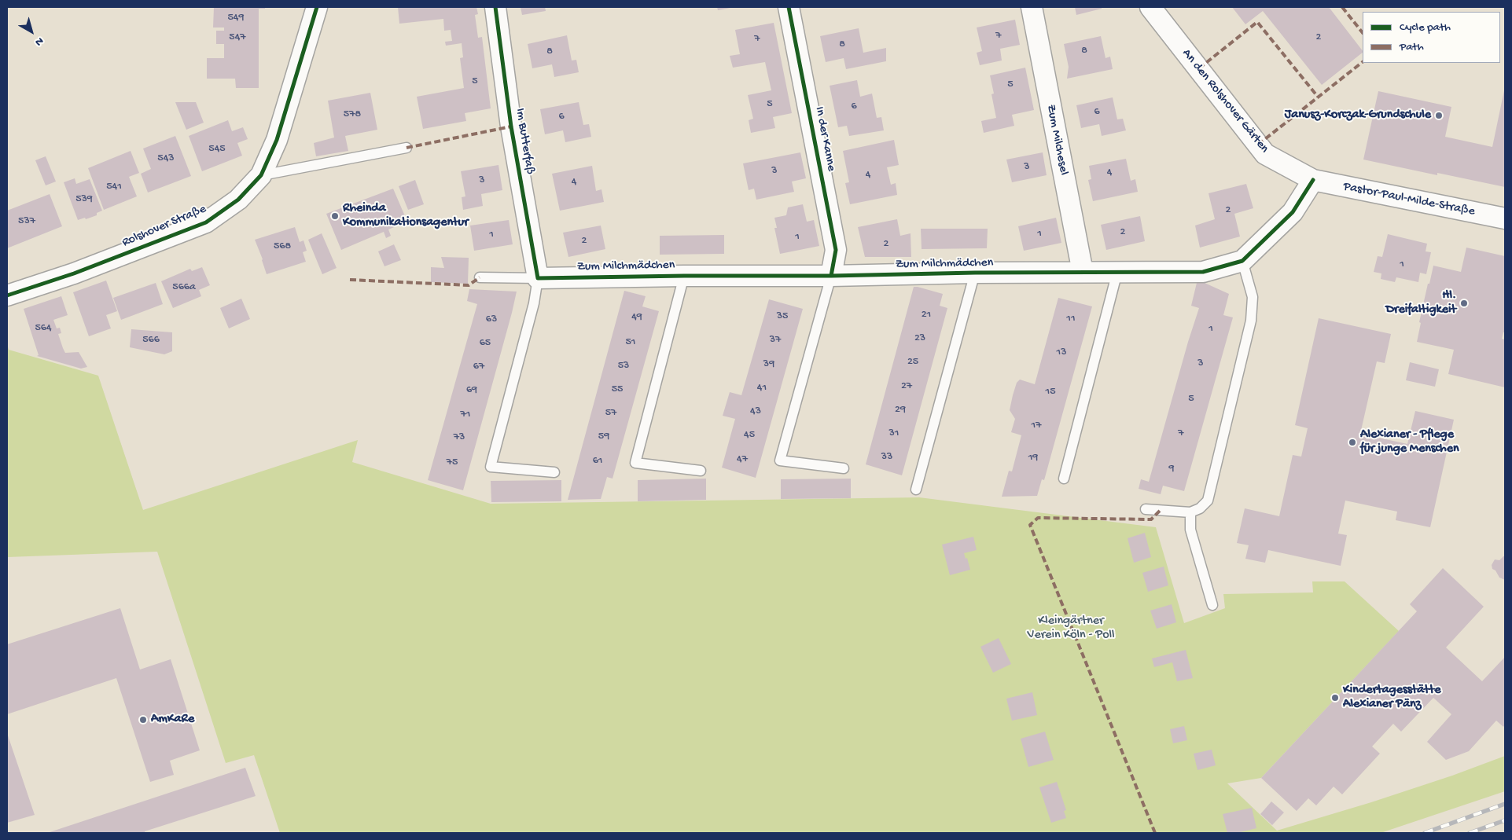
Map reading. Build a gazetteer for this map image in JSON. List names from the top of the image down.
{
  "streets": {
    "street": [
      "An den Rolshover Gärten",
      "In der Kanne",
      "Zum Milchesel",
      "Im Butterfaß",
      "Pastor-Paul-Milde-Straße",
      "Rolshover Straße",
      "Zum Milchmädchen"
    ]
  },
  "crossings": [
    ["An den Rolshover Gärten", "Pastor-Paul-Milde-Straße"],
    ["An den Rolshover Gärten", "Zum Milchmädchen"],
    ["In der Kanne", "Zum Milchmädchen"],
    ["Zum Milchesel", "Zum Milchmädchen"],
    ["Im Butterfaß", "Zum Milchmädchen"],
    ["Pastor-Paul-Milde-Straße", "Zum Milchmädchen"]
  ],
  "parks": ["Kleingärtner Verein Köln - Poll"],
  "places": [
    "Janusz-Korczak-Grundschule",
    "Rheinda Kommunikationsagentur",
    "Hl. Dreifaltigkeit",
    "Alexianer - Pflege für junge Menschen",
    "Kindertagesstätte Alexianer Pänz",
    "AmKaRe"
  ],
  "house_numbers": [
    "549",
    "7",
    "547",
    "2",
    "7",
    "8",
    "8",
    "8",
    "5",
    "5",
    "5",
    "6",
    "6",
    "578",
    "6",
    "545",
    "543",
    "3",
    "3",
    "4",
    "4",
    "3",
    "4",
    "541",
    "539",
    "2",
    "537",
    "2",
    "1",
    "1",
    "1",
    "2",
    "2",
    "568",
    "1",
    "566a",
    "21",
    "35",
    "49",
    "11",
    "63",
    "564",
    "1",
    "23",
    "566",
    "37",
    "51",
    "65",
    "13",
    "25",
    "3",
    "39",
    "53",
    "67",
    "27",
    "41",
    "55",
    "69",
    "15",
    "5",
    "29",
    "43",
    "57",
    "71",
    "17",
    "31",
    "7",
    "45",
    "59",
    "73",
    "33",
    "19",
    "47",
    "61",
    "75",
    "9"
  ],
  "legend": ["Cycle path", "Path"],
  "north": "bottom right"
}
